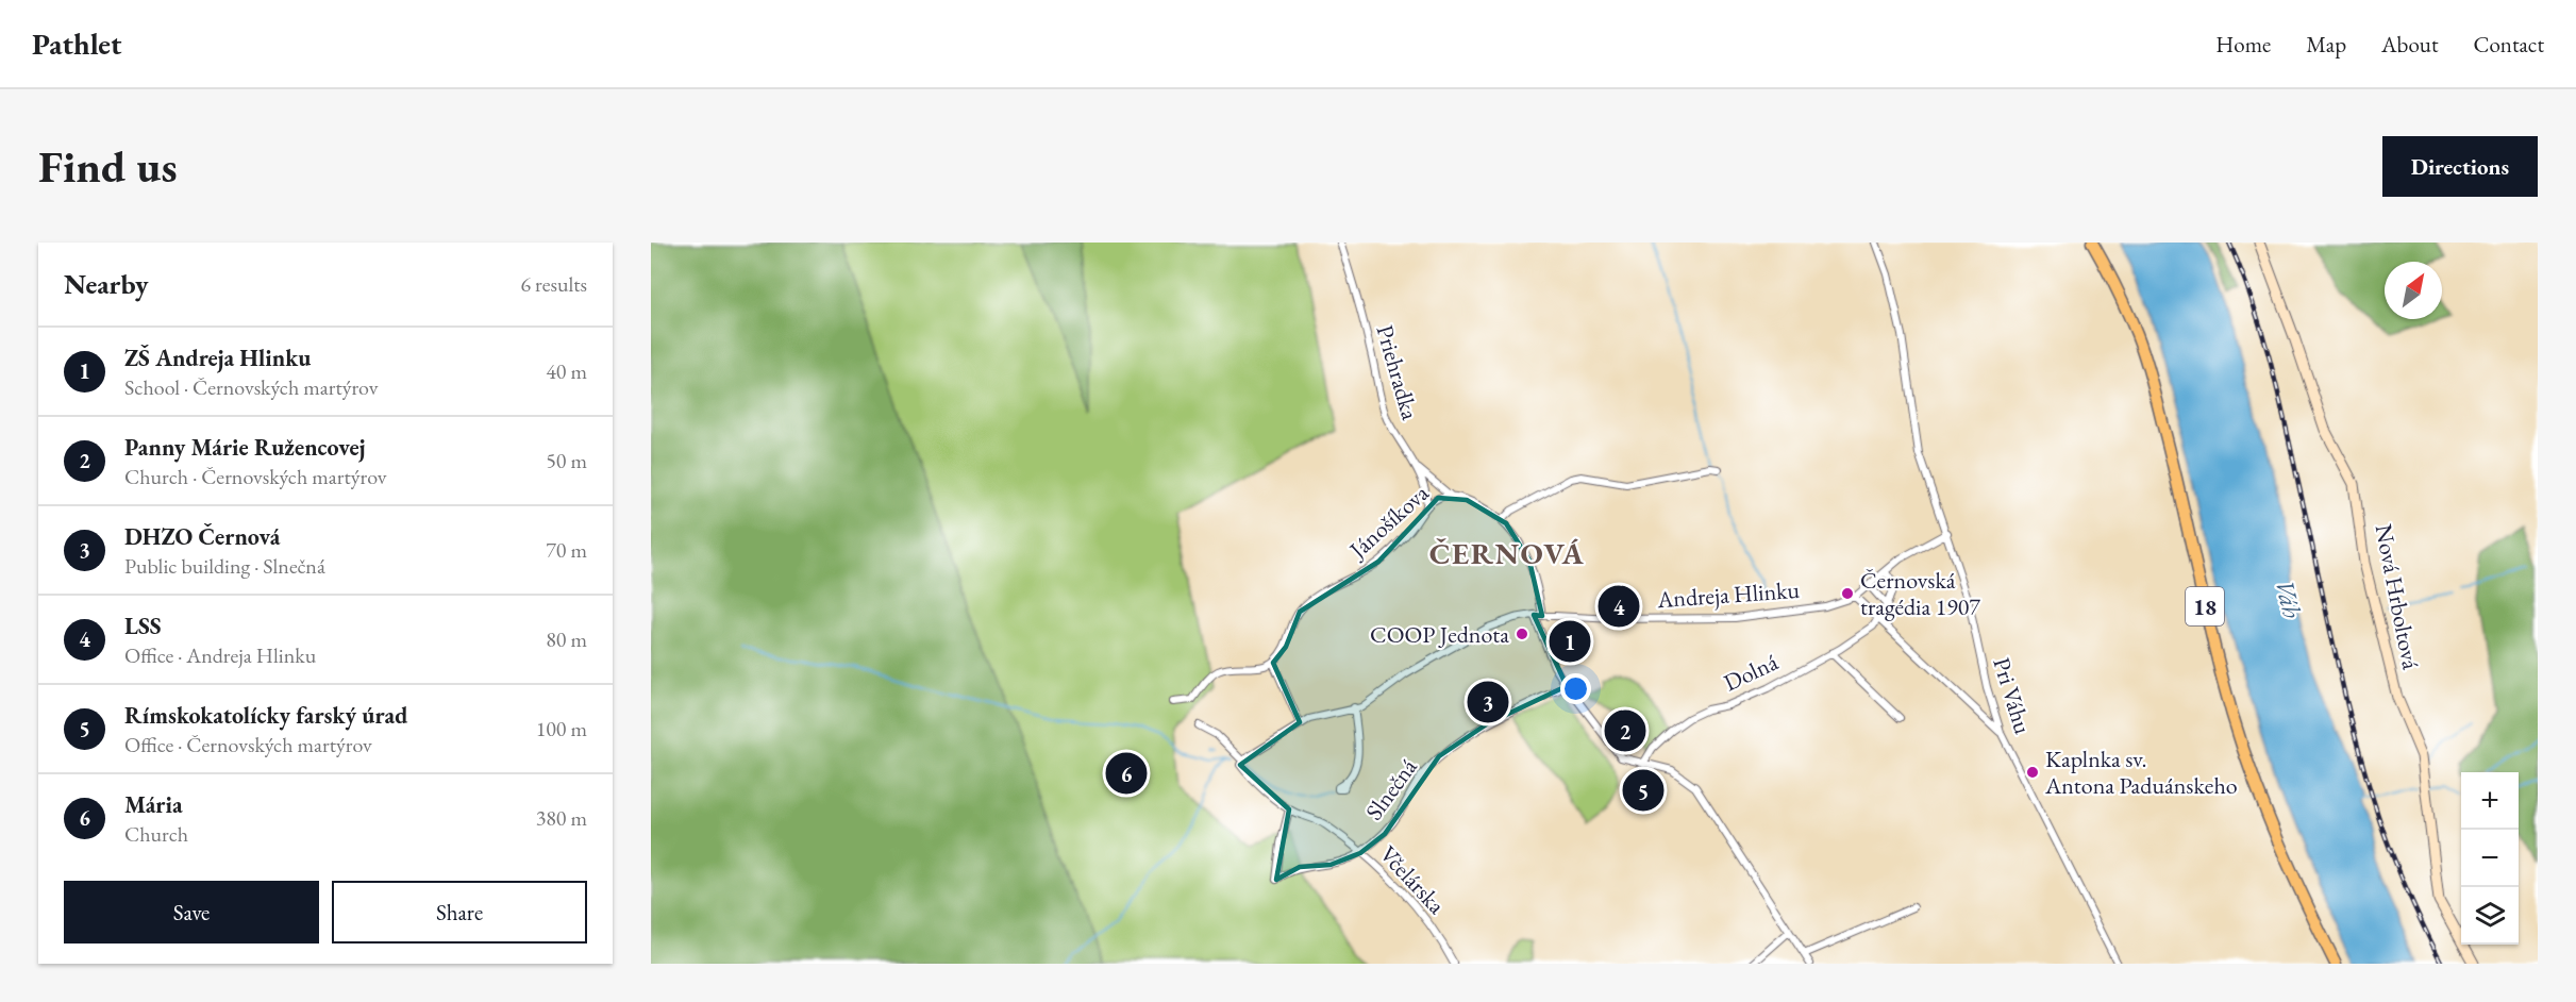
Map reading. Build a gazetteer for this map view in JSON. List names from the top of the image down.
{
  "streets": {
    "main road": ["18"],
    "street": [
      "Priehradka",
      "Jánošíkova",
      "Andreja Hlinku",
      "Nová Hrboltová",
      "Dolná",
      "Pri Váhu",
      "Slnečná",
      "Včelárska"
    ]
  },
  "crossings": [
    ["Priehradka", "Jánošíkova"],
    ["Jánošíkova", "Andreja Hlinku"],
    ["Andreja Hlinku", "Pri Váhu"],
    ["Slnečná", "Včelárska"]
  ],
  "districts": ["ČERNOVÁ"],
  "water": ["Váh"],
  "places": ["Černovská tragédia 1907", "COOP Jednota", "Kaplnka sv. Antona Paduánskeho"],
  "north": "top right",
  "page": {
    "header": "Pathlet",
    "nav": [
      "Home",
      "Map",
      "About",
      "Contact"
    ],
    "buttons": [
      "Directions",
      ["Save", "Share"]
    ],
    "title": "Find us",
    "heading": ["Nearby", "6 results"],
    "list": [
      {
        "mark": "1",
        "name": "ZŠ Andreja Hlinku",
        "note": "School · Černovských martýrov",
        "value": "40 m"
      },
      {
        "mark": "2",
        "name": "Panny Márie Ružencovej",
        "note": "Church · Černovských martýrov",
        "value": "50 m"
      },
      {
        "mark": "3",
        "name": "DHZO Černová",
        "note": "Public building · Slnečná",
        "value": "70 m"
      },
      {
        "mark": "4",
        "name": "LSS",
        "note": "Office · Andreja Hlinku",
        "value": "80 m"
      },
      {
        "mark": "5",
        "name": "Rímskokatolícky farský úrad",
        "note": "Office · Černovských martýrov",
        "value": "100 m"
      },
      {
        "mark": "6",
        "name": "Mária",
        "note": "Church",
        "value": "380 m"
      }
    ],
    "pins": [
      "4",
      "1",
      "3",
      "2",
      "6",
      "5"
    ],
    "map_buttons": ["+", "−"]
  }
}
